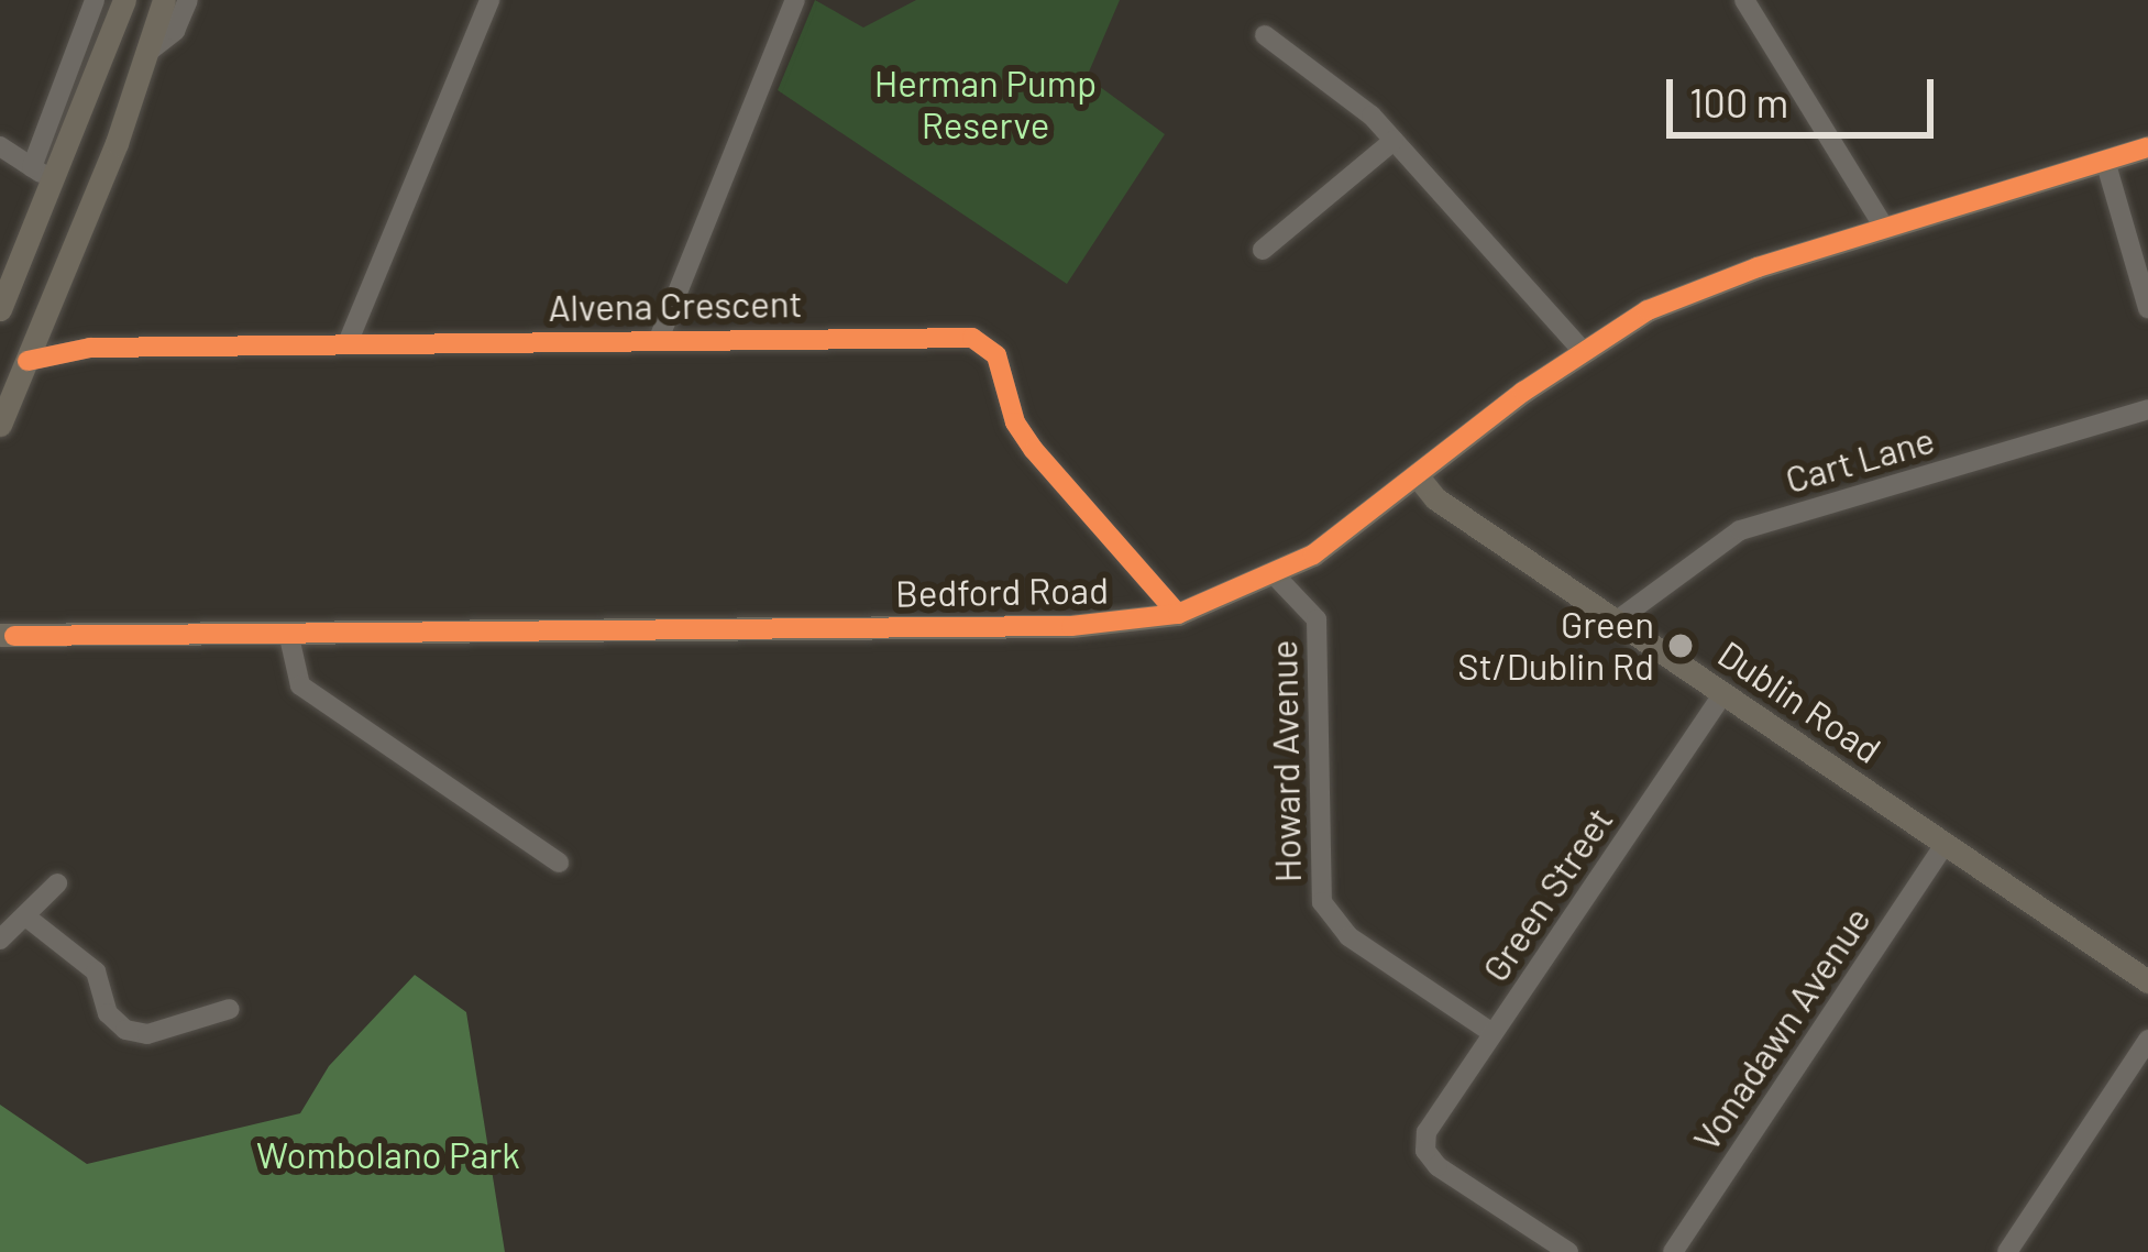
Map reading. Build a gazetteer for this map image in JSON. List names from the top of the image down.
{
  "streets": {
    "main road": ["Bedford Road", "Dublin Road"],
    "street": [
      "Alvena Crescent",
      "Cart Lane",
      "Howard Avenue",
      "Green Street",
      "Vonadawn Avenue"
    ]
  },
  "crossings": [
    ["Alvena Crescent", "Bedford Road"],
    ["Cart Lane", "Dublin Road"],
    ["Bedford Road", "Dublin Road"],
    ["Bedford Road", "Howard Avenue"],
    ["Dublin Road", "Green Street"],
    ["Dublin Road", "Vonadawn Avenue"],
    ["Howard Avenue", "Green Street"]
  ],
  "parks": ["Herman Pump Reserve", "Wombolano Park"],
  "places": ["Green St/Dublin Rd"],
  "scale_bar": "100 m"
}
